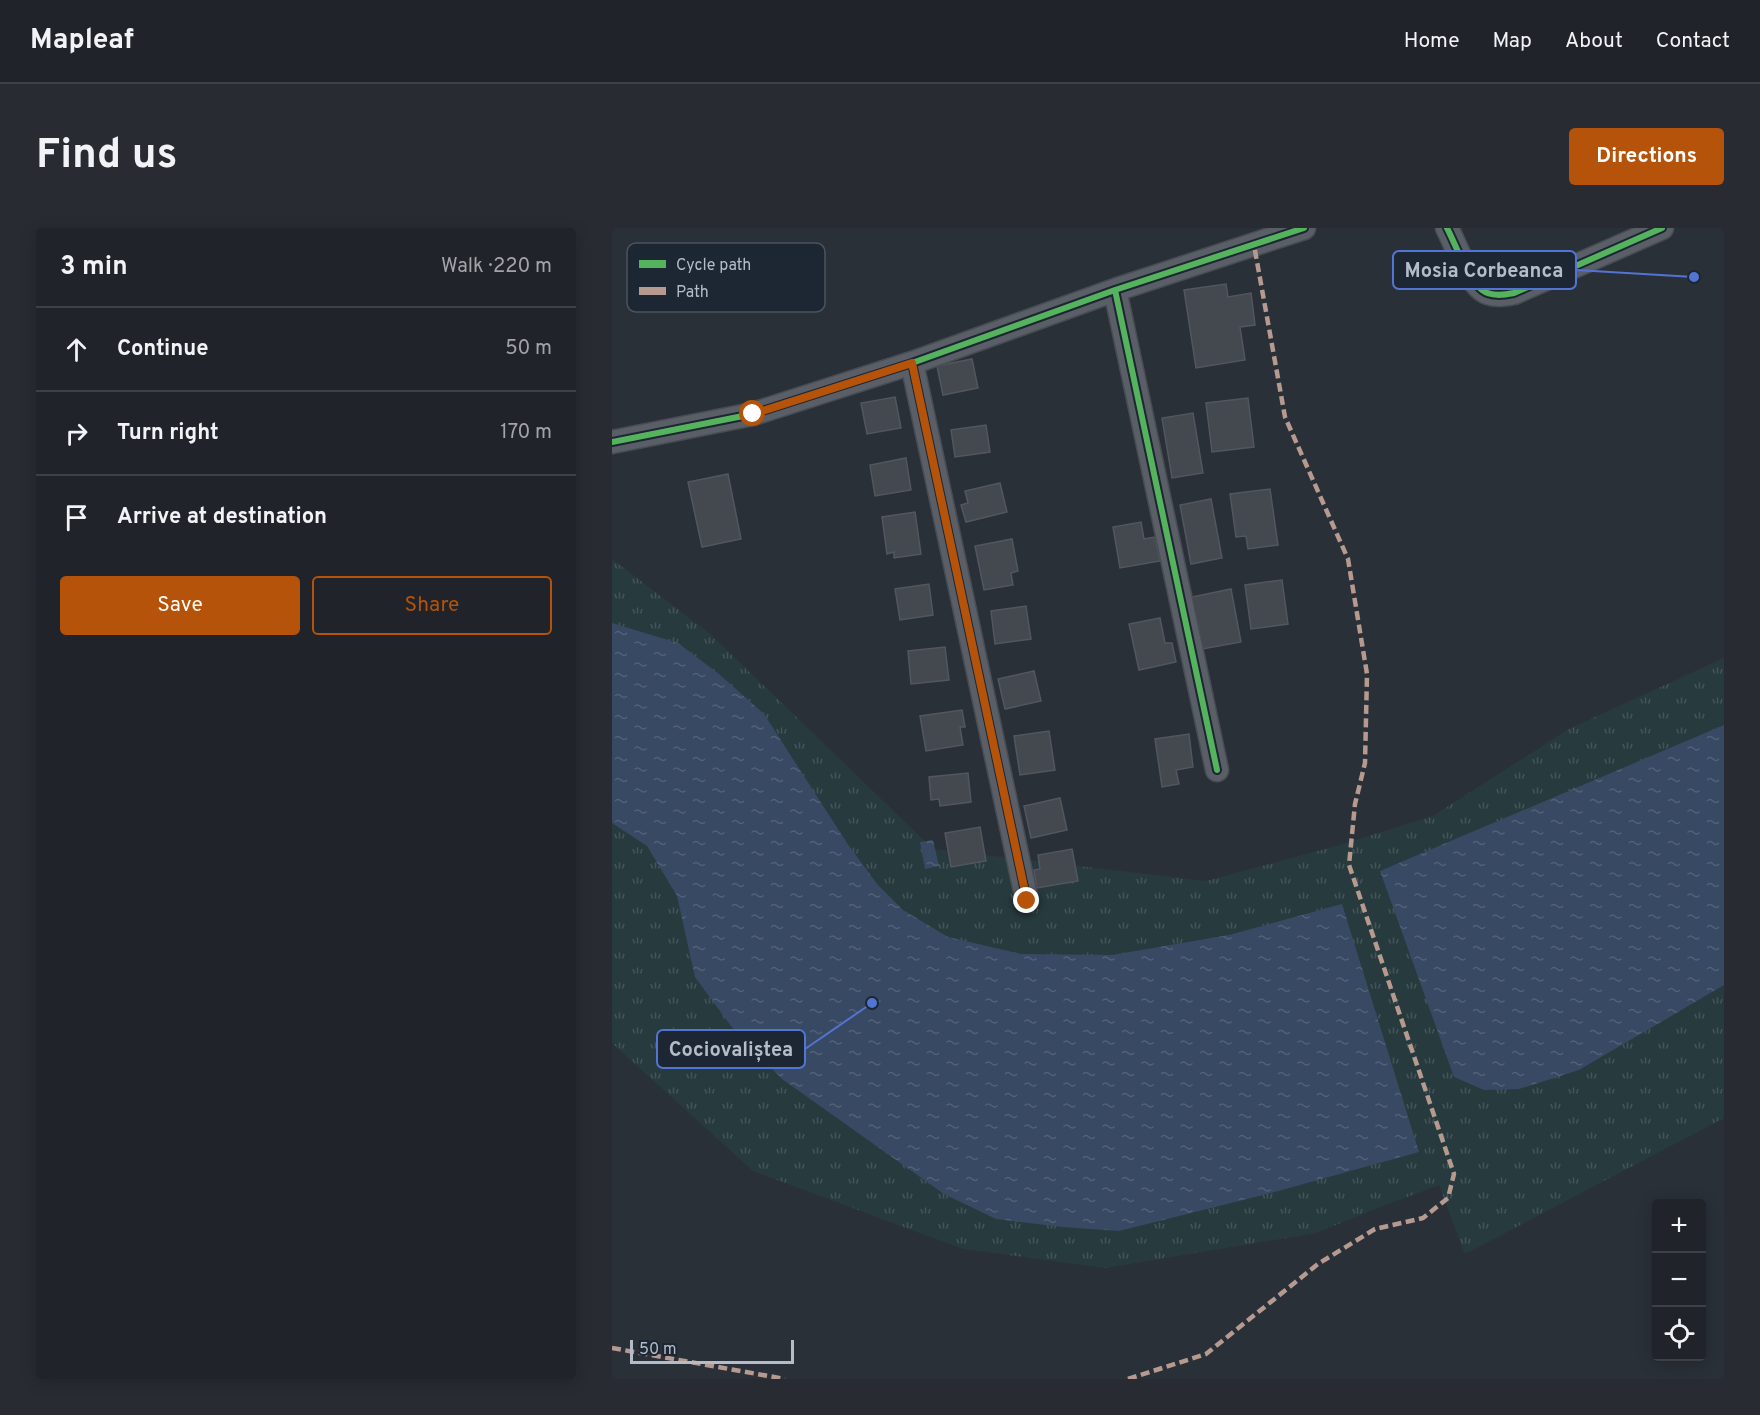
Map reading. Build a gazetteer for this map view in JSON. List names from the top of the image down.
{
  "places": ["Mosia Corbeanca", "Cociovaliștea"],
  "legend": ["Cycle path", "Path"],
  "scale_bar": "50 m",
  "page": {
    "header": "Mapleaf",
    "nav": [
      "Home",
      "Map",
      "About",
      "Contact"
    ],
    "buttons": [
      "Directions",
      ["Save", "Share"]
    ],
    "title": "Find us",
    "heading": ["3 min", "Walk · 220 m"],
    "list": [
      ["Continue", "50 m"],
      ["Turn right", "170 m"],
      "Arrive at destination"
    ],
    "map_buttons": ["+", "−"],
    "scale": "50 m"
  }
}
